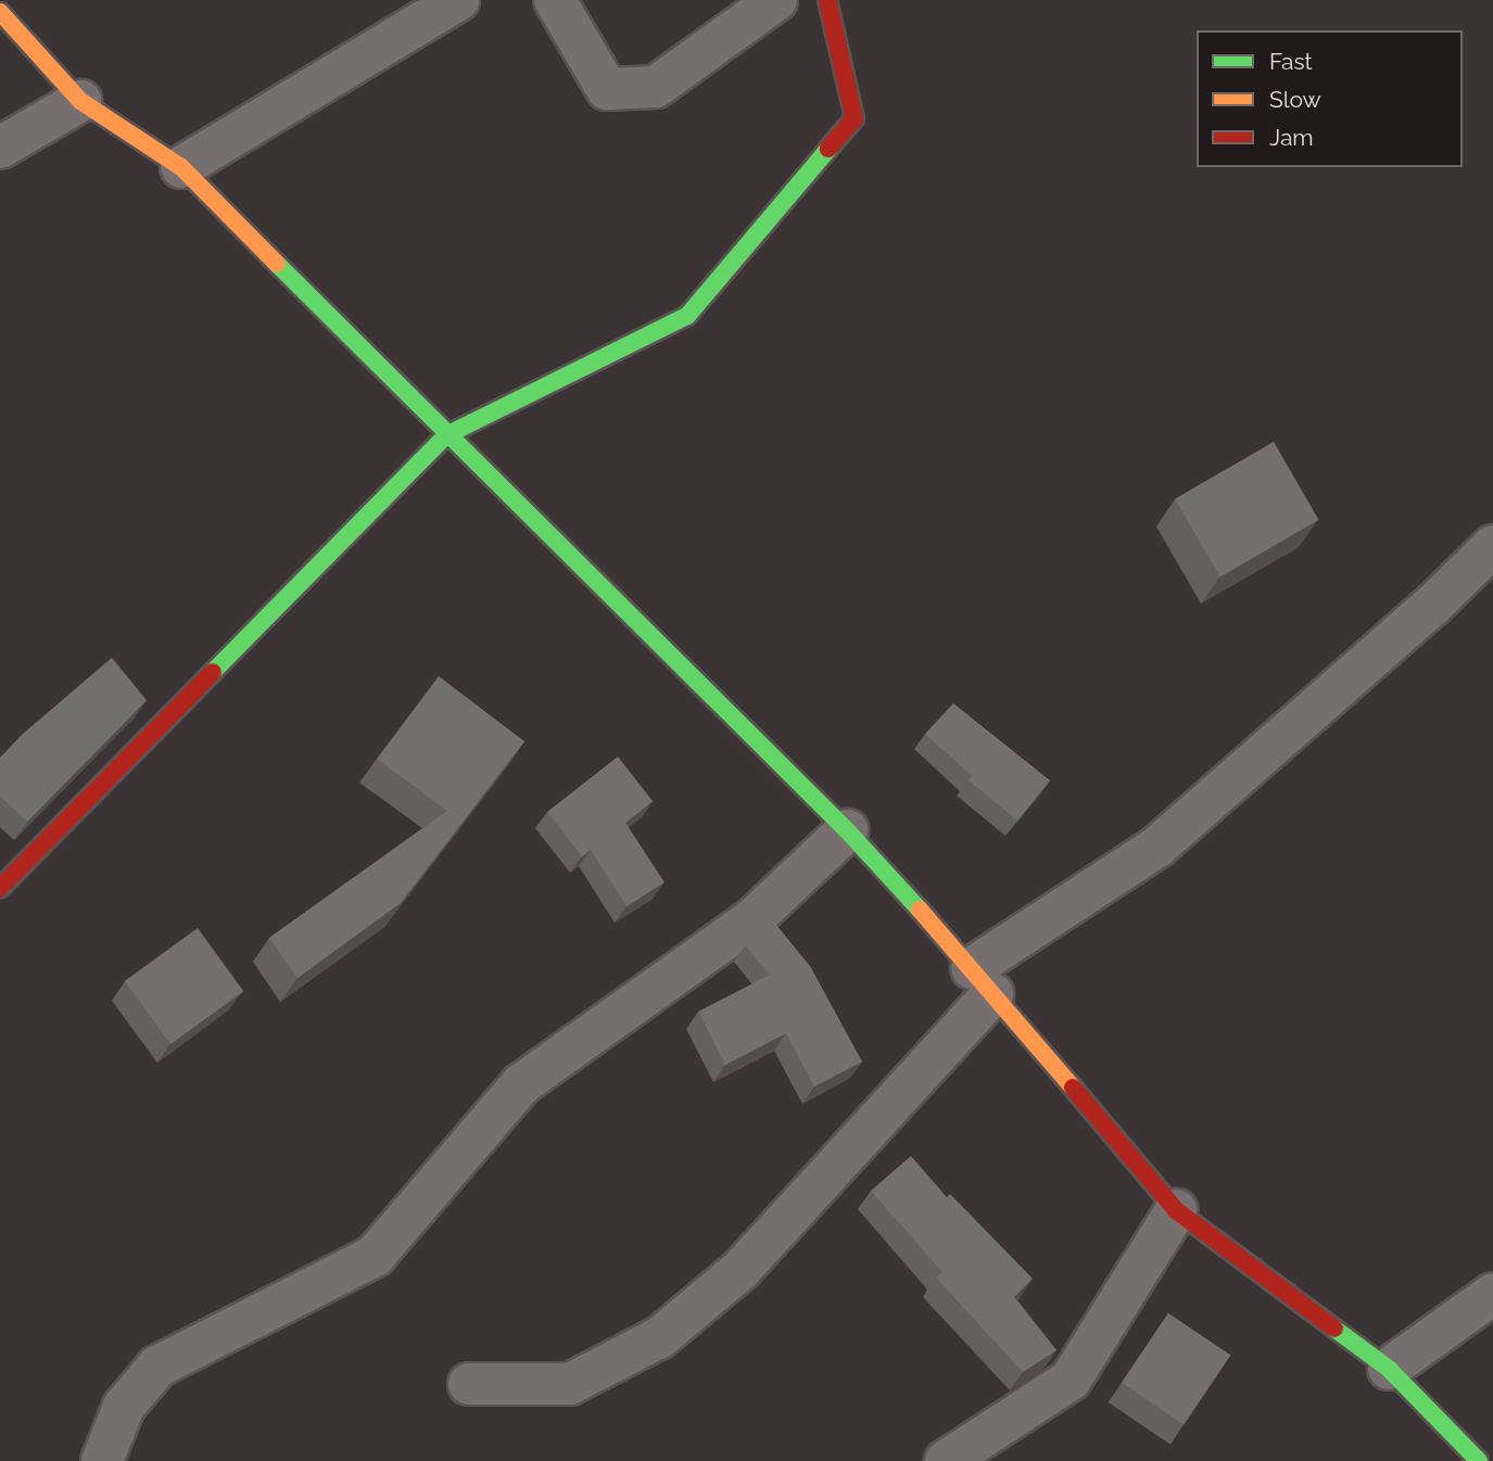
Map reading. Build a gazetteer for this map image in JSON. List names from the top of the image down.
{
  "legend": ["Fast", "Slow", "Jam"]
}
